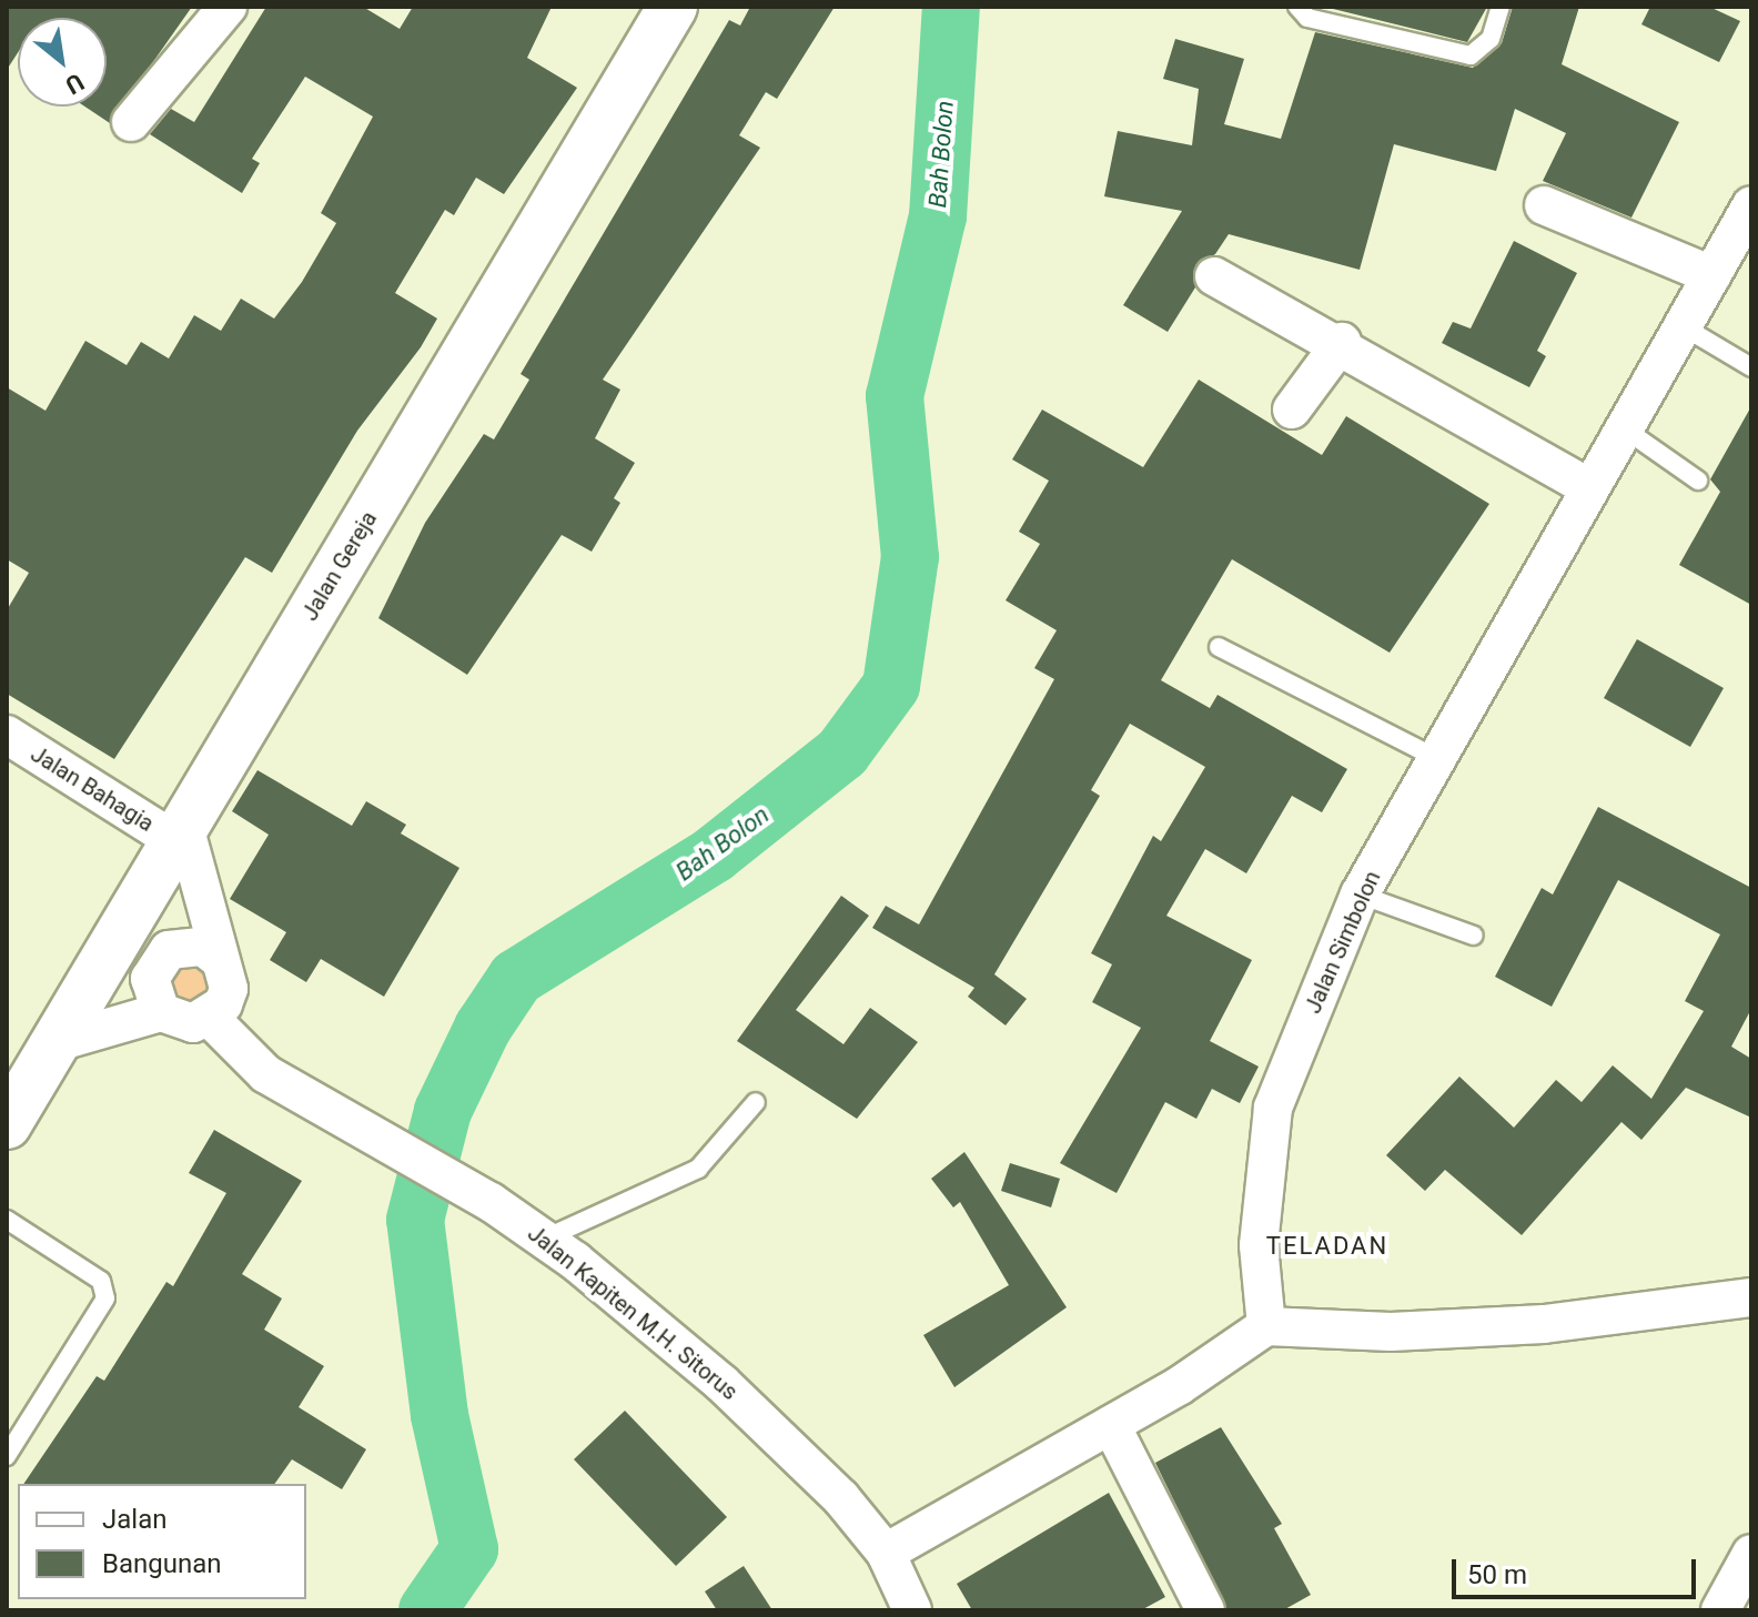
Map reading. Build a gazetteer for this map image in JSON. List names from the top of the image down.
{
  "streets": {
    "main road": ["Jalan Gereja"],
    "street": ["Jalan Bahagia", "Jalan Simbolon", "Jalan Kapiten M.H. Sitorus"]
  },
  "crossings": [
    ["Jalan Gereja", "Jalan Bahagia"]
  ],
  "districts": ["TELADAN"],
  "water": ["Bah Bolon"],
  "legend": ["Jalan", "Bangunan"],
  "scale_bar": "50 m",
  "north": "bottom right"
}
